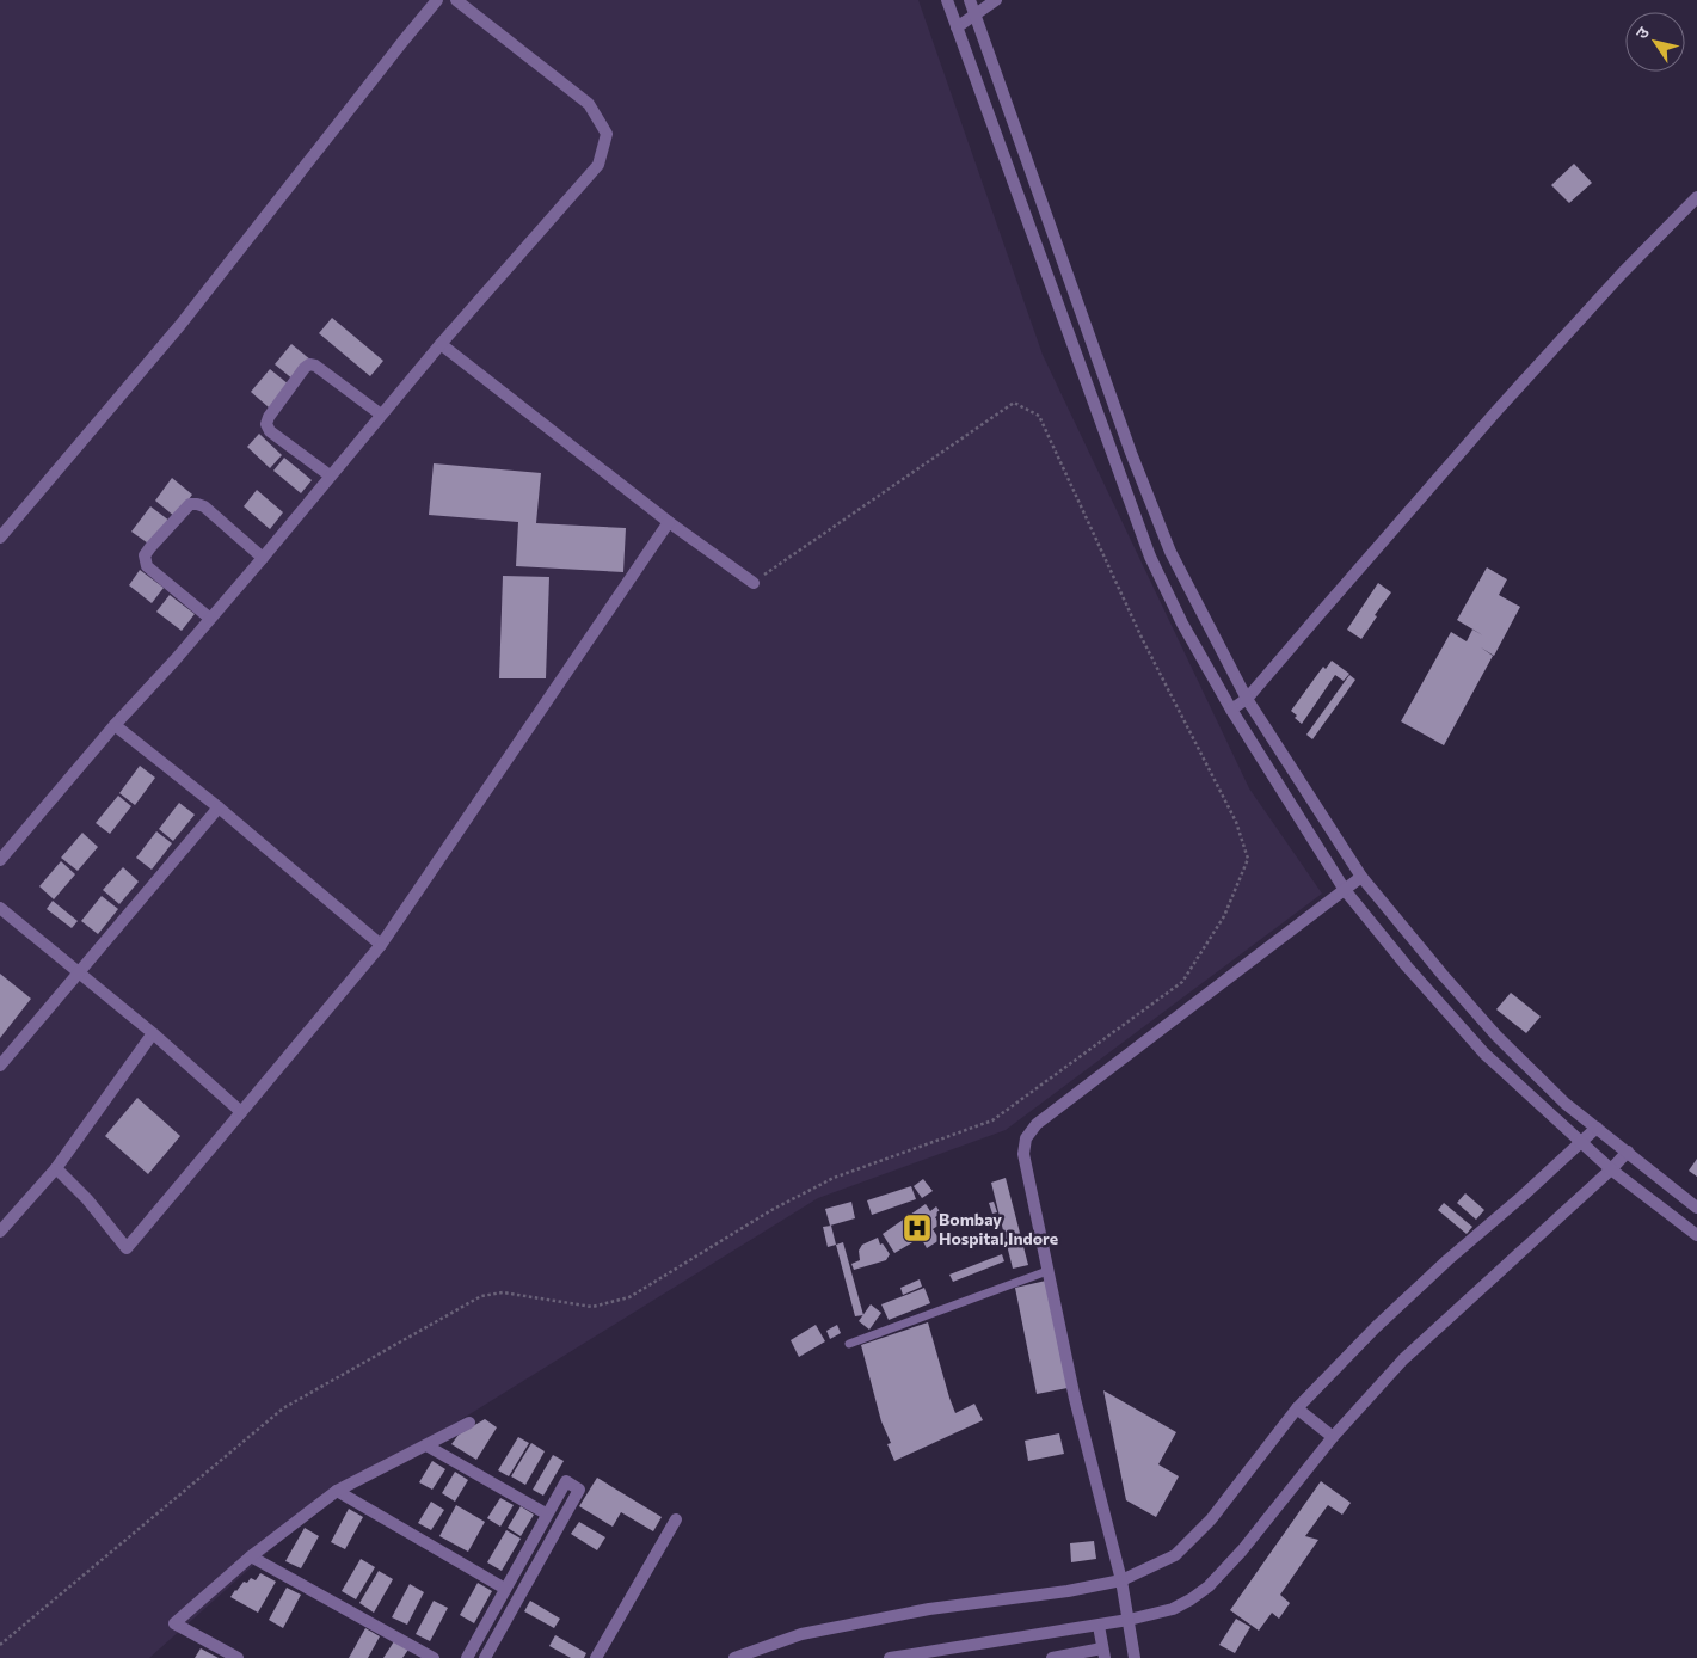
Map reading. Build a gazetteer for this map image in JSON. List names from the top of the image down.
{
  "places": {
    "hospital": ["Bombay Hospital,Indore"]
  },
  "north": "top left"
}
